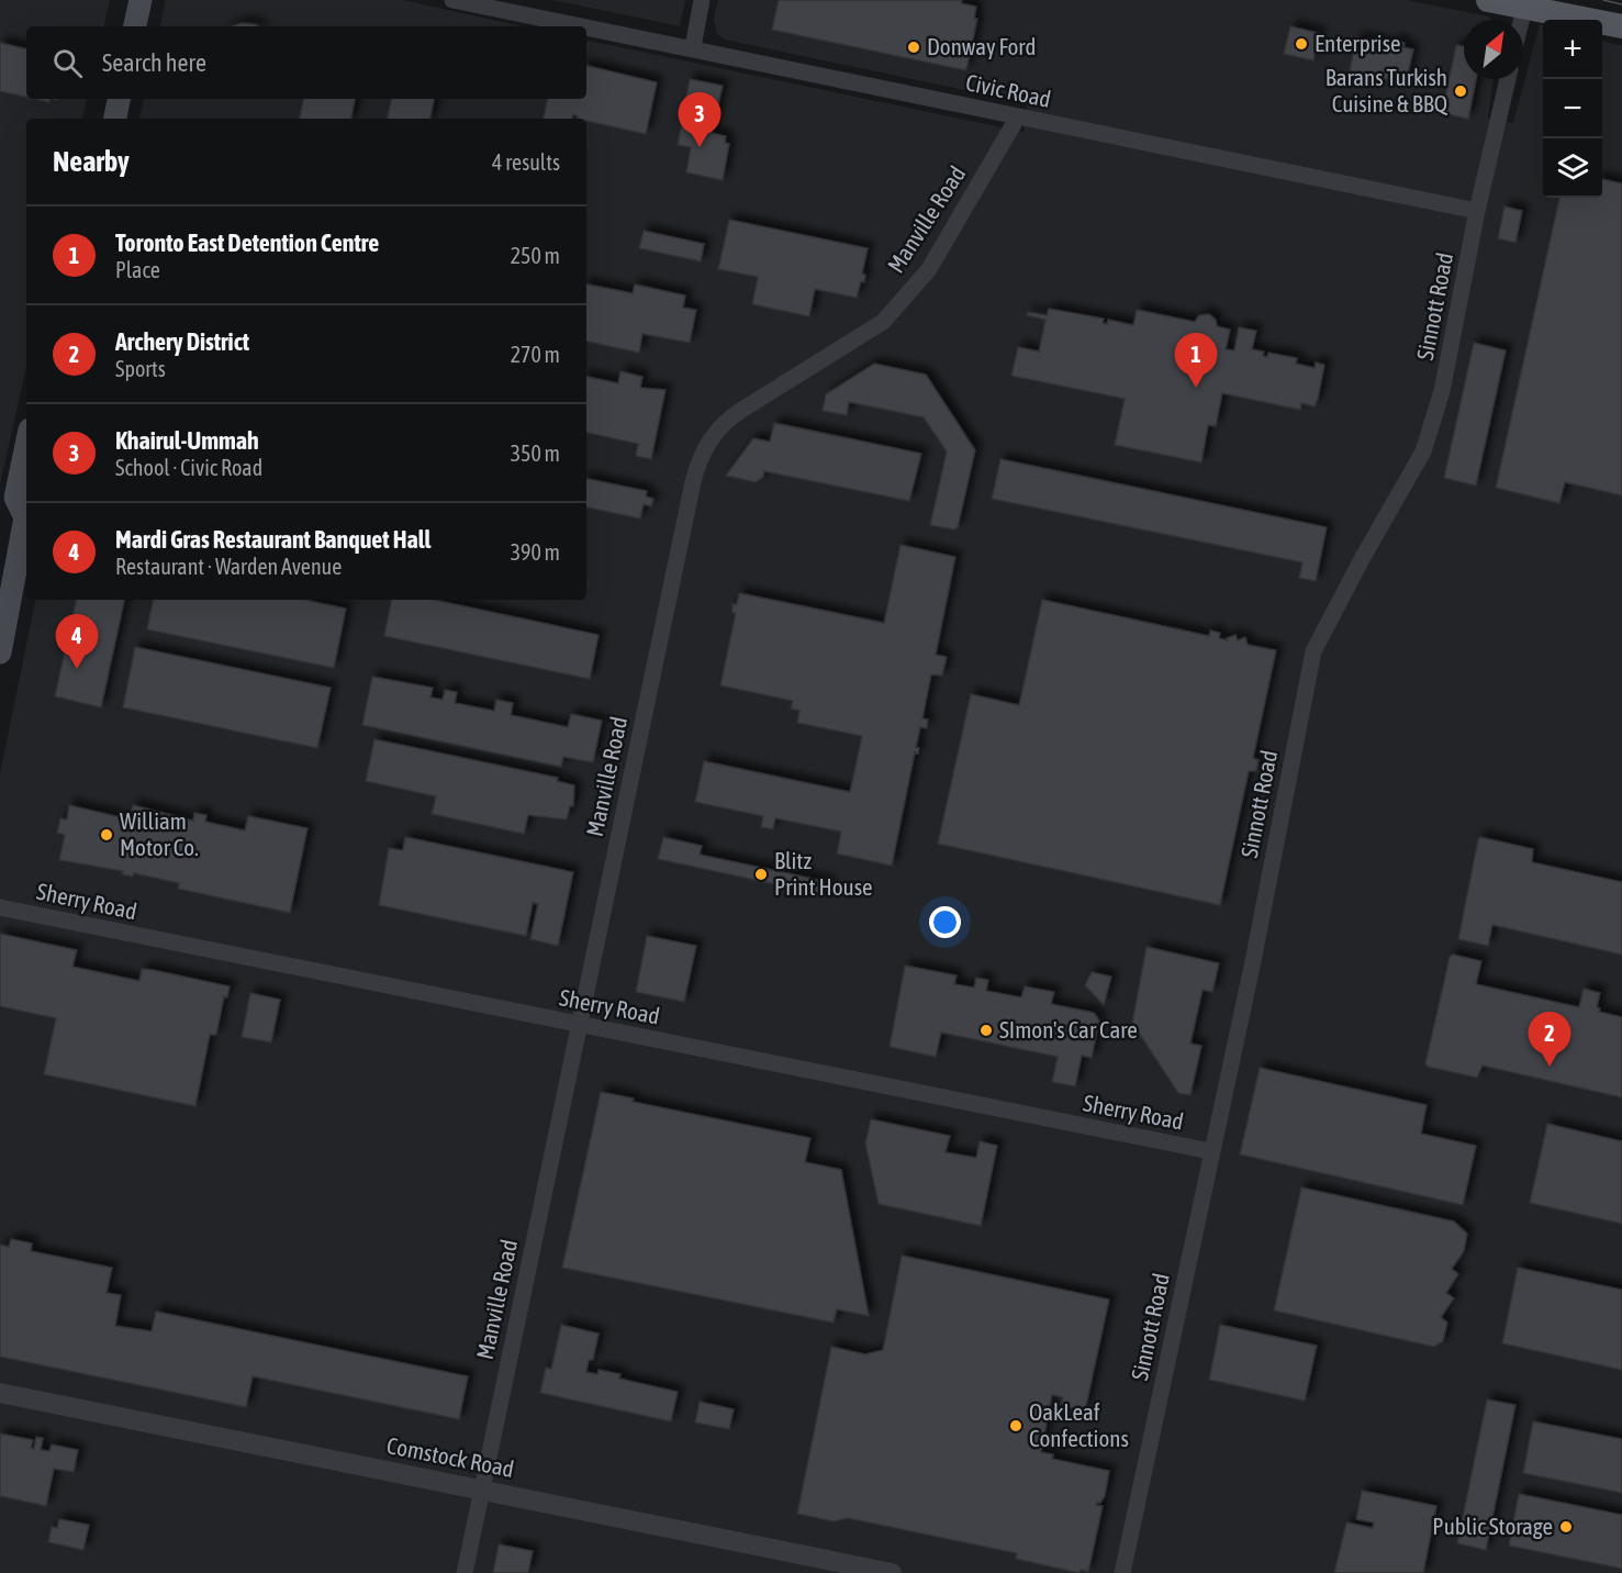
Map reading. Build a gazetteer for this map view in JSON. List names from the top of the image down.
{
  "streets": {
    "street": [
      "Civic Road",
      "Manville Road",
      "Sinnott Road",
      "Sherry Road",
      "Comstock Road"
    ]
  },
  "crossings": [
    ["Civic Road", "Manville Road"],
    ["Civic Road", "Sinnott Road"],
    ["Manville Road", "Sherry Road"],
    ["Manville Road", "Comstock Road"],
    ["Sinnott Road", "Sherry Road"]
  ],
  "places": [
    "Enterprise",
    "Donway Ford",
    "Barans Turkish Cuisine & BBQ",
    "William Motor Co.",
    "Blitz Print House",
    "SImon's Car Care",
    "OakLeaf Confections",
    "Public Storage"
  ],
  "north": "top right",
  "page": {
    "map_buttons": ["+", "−"],
    "search": "Search here",
    "pins": [
      "3",
      "1",
      "4",
      "2"
    ],
    "heading": ["Nearby", "4 results"],
    "list": [
      {
        "mark": "1",
        "name": "Toronto East Detention Centre",
        "note": "Place",
        "value": "250 m"
      },
      {
        "mark": "2",
        "name": "Archery District",
        "note": "Sports",
        "value": "270 m"
      },
      {
        "mark": "3",
        "name": "Khairul-Ummah",
        "note": "School · Civic Road",
        "value": "350 m"
      },
      {
        "mark": "4",
        "name": "Mardi Gras Restaurant Banquet Hall",
        "note": "Restaurant · Warden Avenue",
        "value": "390 m"
      }
    ]
  }
}
